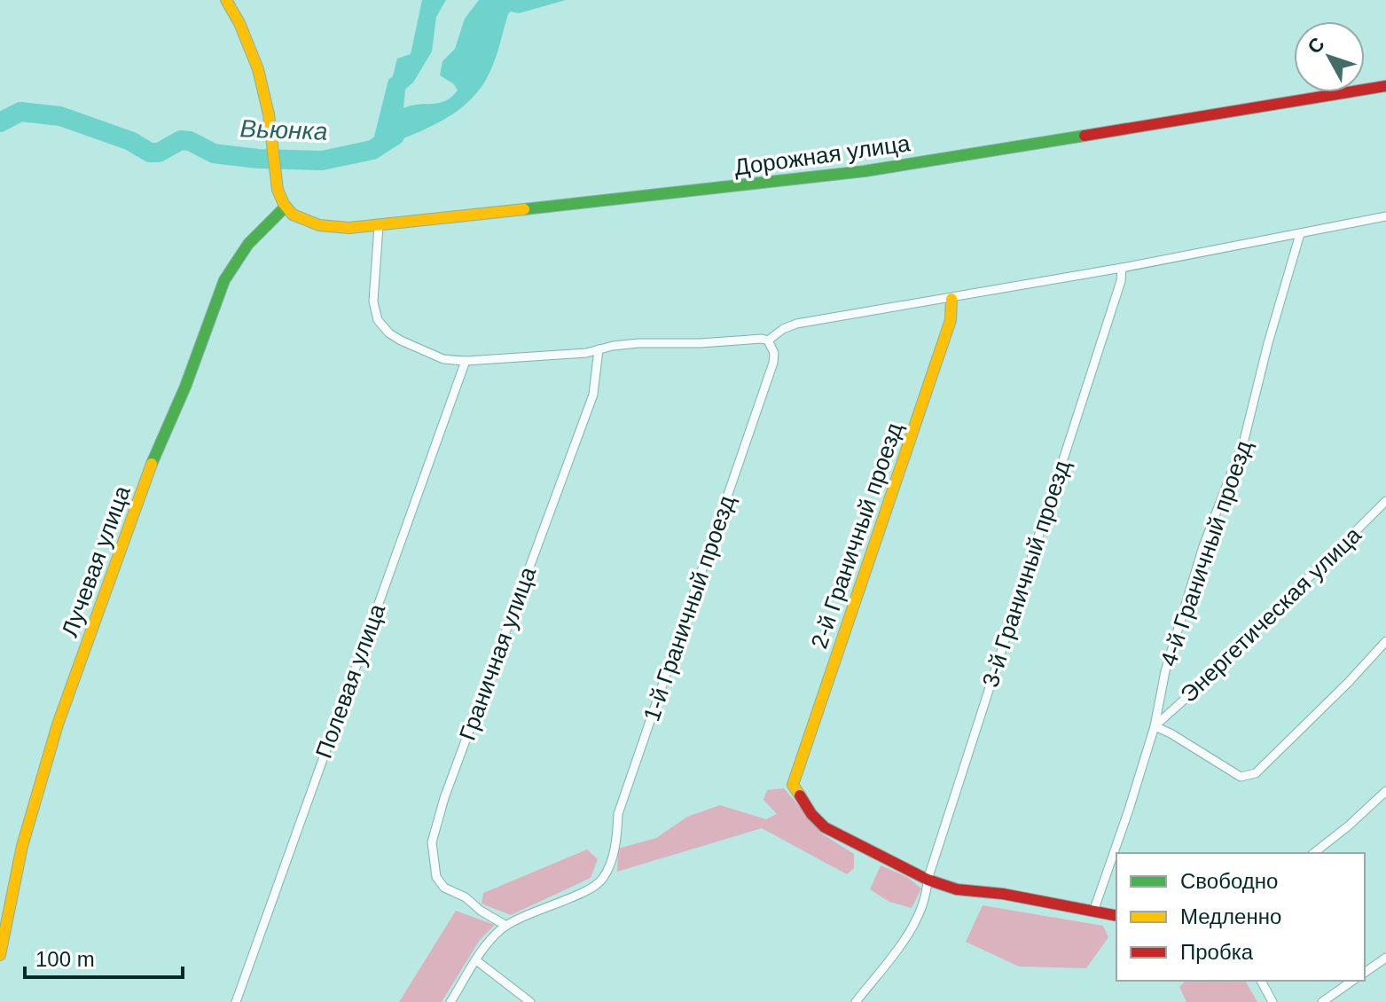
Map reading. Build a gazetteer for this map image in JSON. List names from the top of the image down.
{
  "streets": {
    "street": [
      "Дорожная улица",
      "2-й Граничный проезд",
      "4-й Граничный проезд",
      "Лучевая улица",
      "3-й Граничный проезд",
      "1-й Граничный проезд",
      "Энергетическая улица",
      "Граничная улица",
      "Полевая улица"
    ]
  },
  "crossings": [
    ["Дорожная улица", "Лучевая улица"],
    ["2-й Граничный проезд", "3-й Граничный проезд"],
    ["4-й Граничный проезд", "Энергетическая улица"],
    ["1-й Граничный проезд", "Граничная улица"]
  ],
  "water": ["Вьюнка"],
  "legend": ["Свободно", "Медленно", "Пробка"],
  "scale_bar": "100 m",
  "north": "top left"
}
